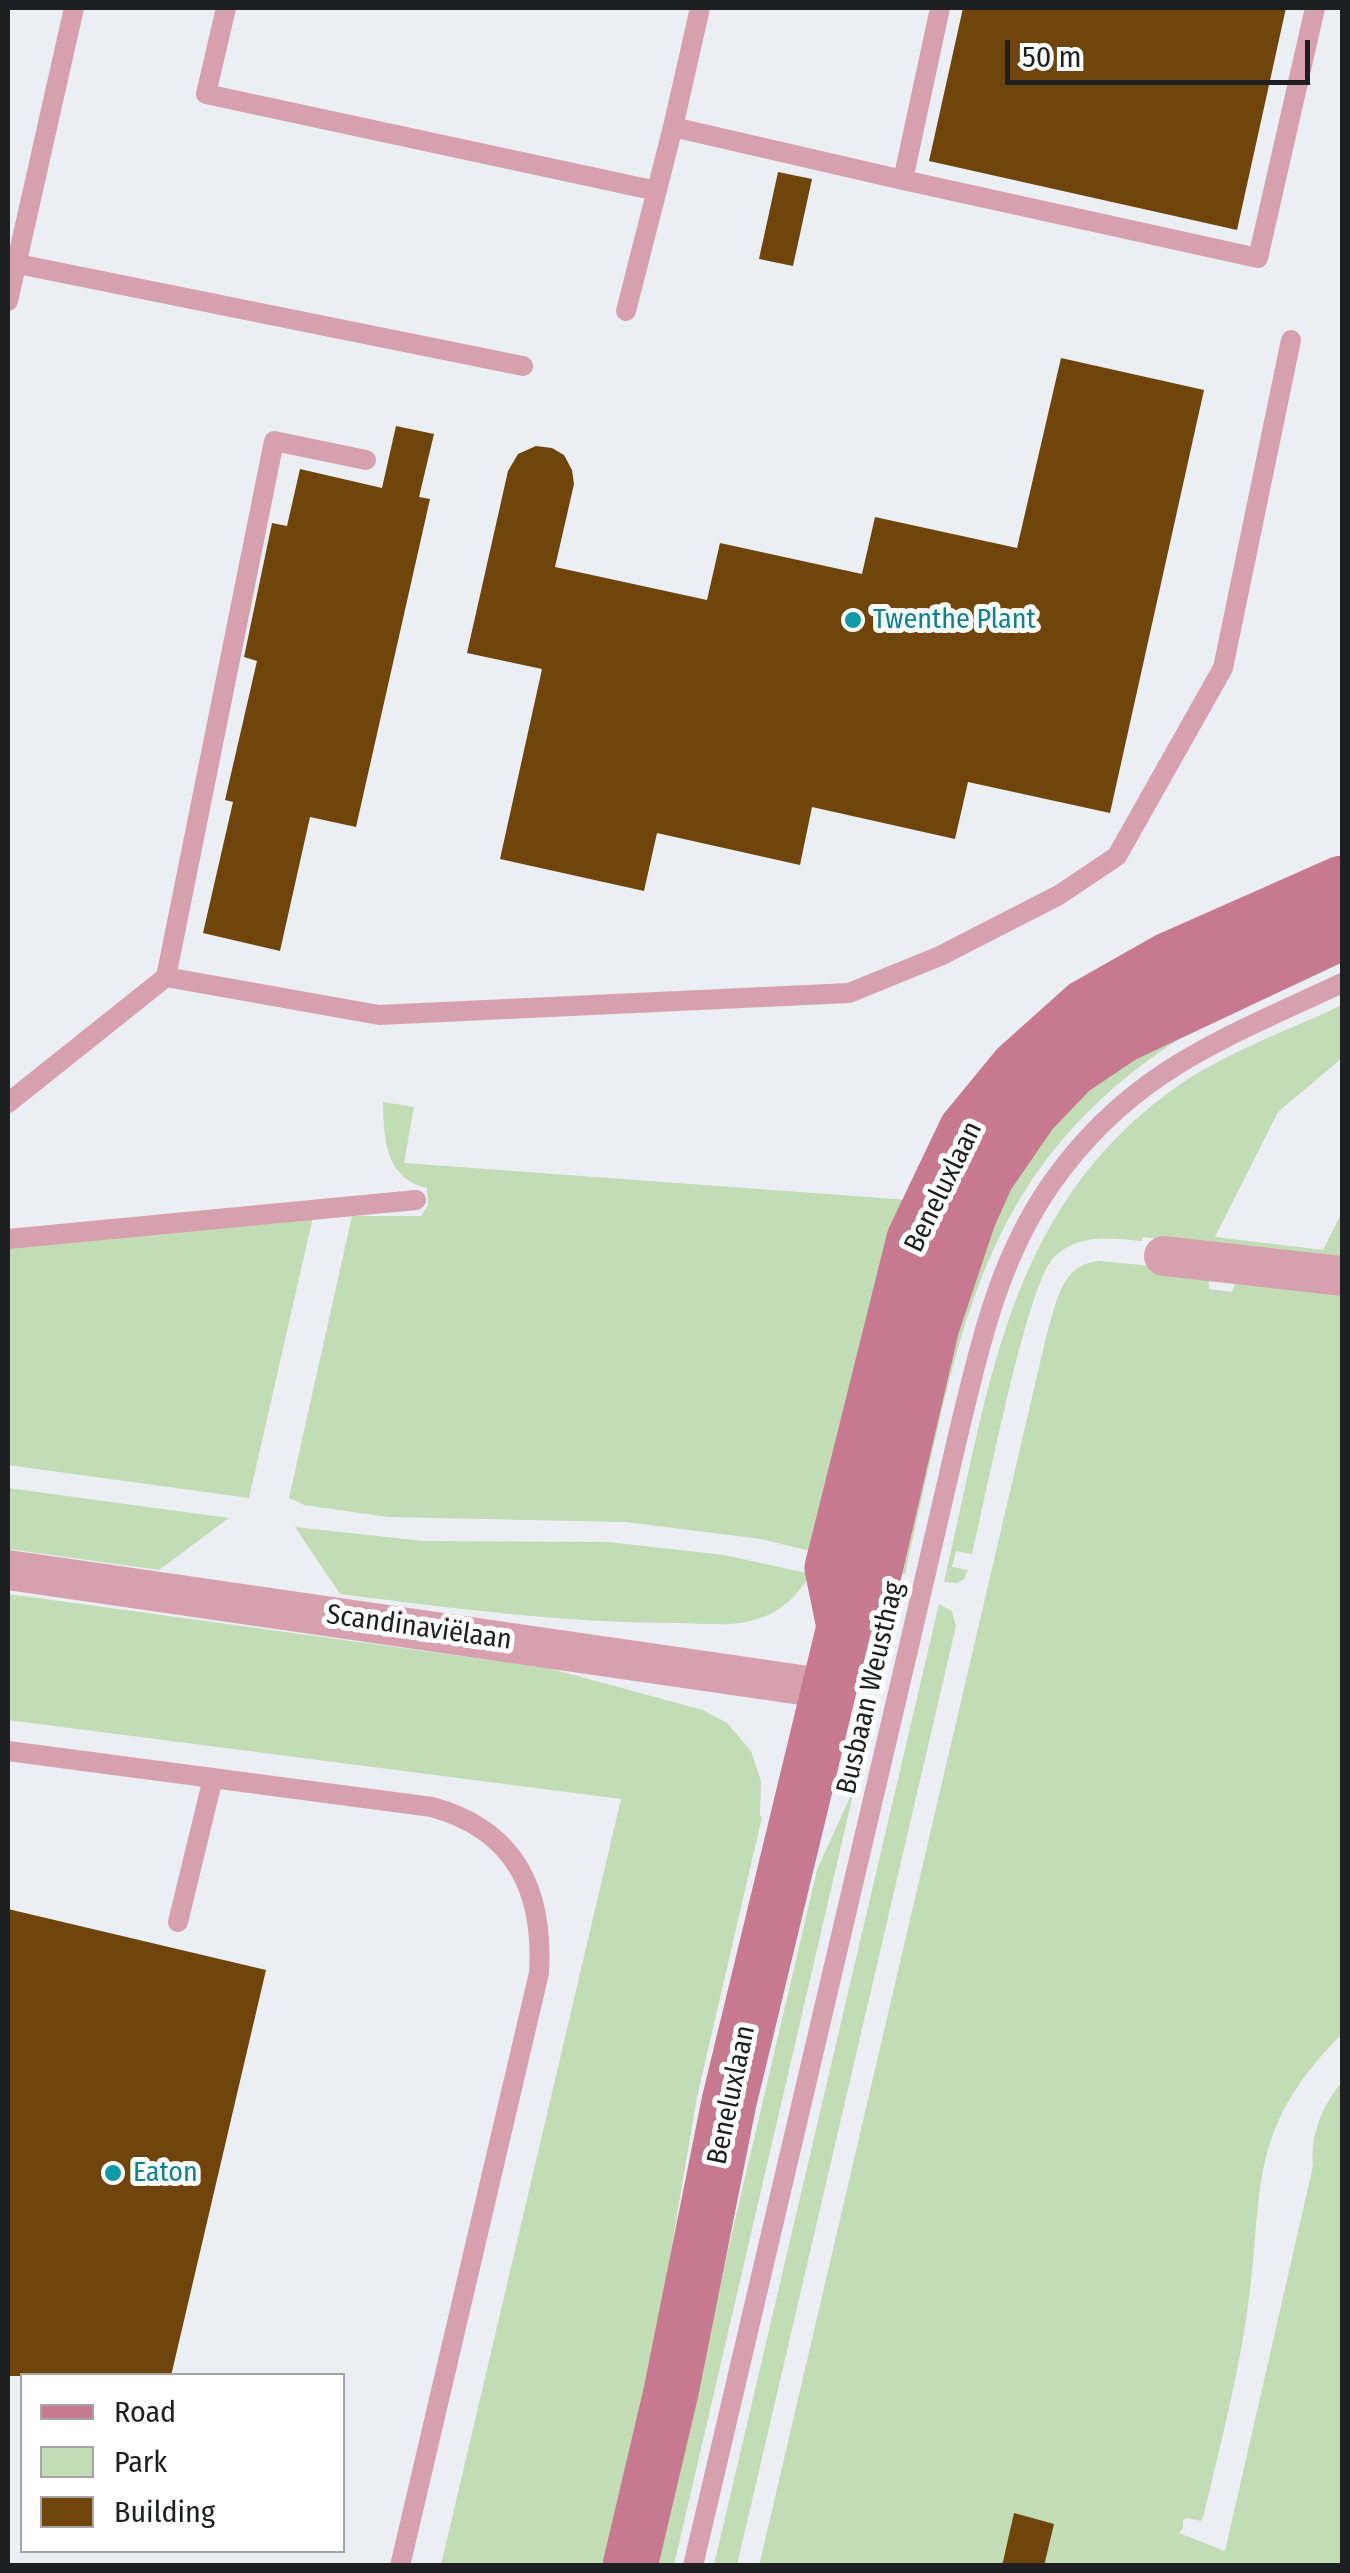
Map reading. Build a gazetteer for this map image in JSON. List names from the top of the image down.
{
  "streets": {
    "street": ["Beneluxlaan", "Scandinaviëlaan"],
    "lane": ["Busbaan Weusthag"]
  },
  "crossings": [
    ["Beneluxlaan", "Scandinaviëlaan"]
  ],
  "places": ["Twenthe Plant", "Eaton"],
  "legend": ["Road", "Park", "Building"],
  "scale_bar": "50 m"
}
